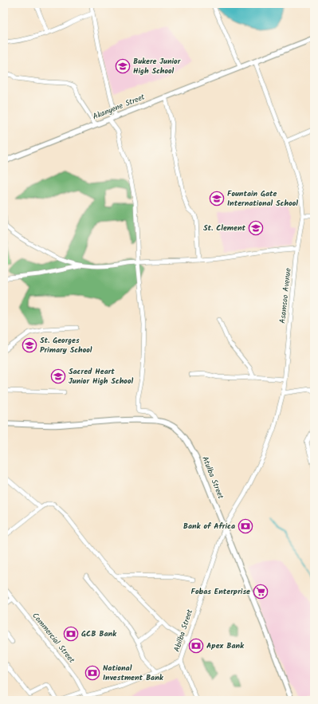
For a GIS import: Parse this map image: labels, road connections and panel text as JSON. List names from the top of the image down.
{
  "streets": {
    "street": [
      "Akanyene Street",
      "Asamsoo Avenue",
      "Atulba Street",
      "Abilba Street",
      "Commercial Street"
    ]
  },
  "crossings": [
    ["Akanyene Street", "Asamsoo Avenue"],
    ["Asamsoo Avenue", "Atulba Street"],
    ["Asamsoo Avenue", "Abilba Street"],
    ["Atulba Street", "Abilba Street"],
    ["Abilba Street", "Commercial Street"]
  ],
  "places": {
    "school or university": [
      "Bukere Junior High School",
      "Fountain Gate International School",
      "St. Clement",
      "St. Georges Primary School",
      "Sacred Heart Junior High School"
    ],
    "bank": [
      "Bank of Africa",
      "GCB Bank",
      "Apex Bank",
      "National Investment Bank"
    ],
    "supermarket": ["Fobas Enterprise"]
  }
}
